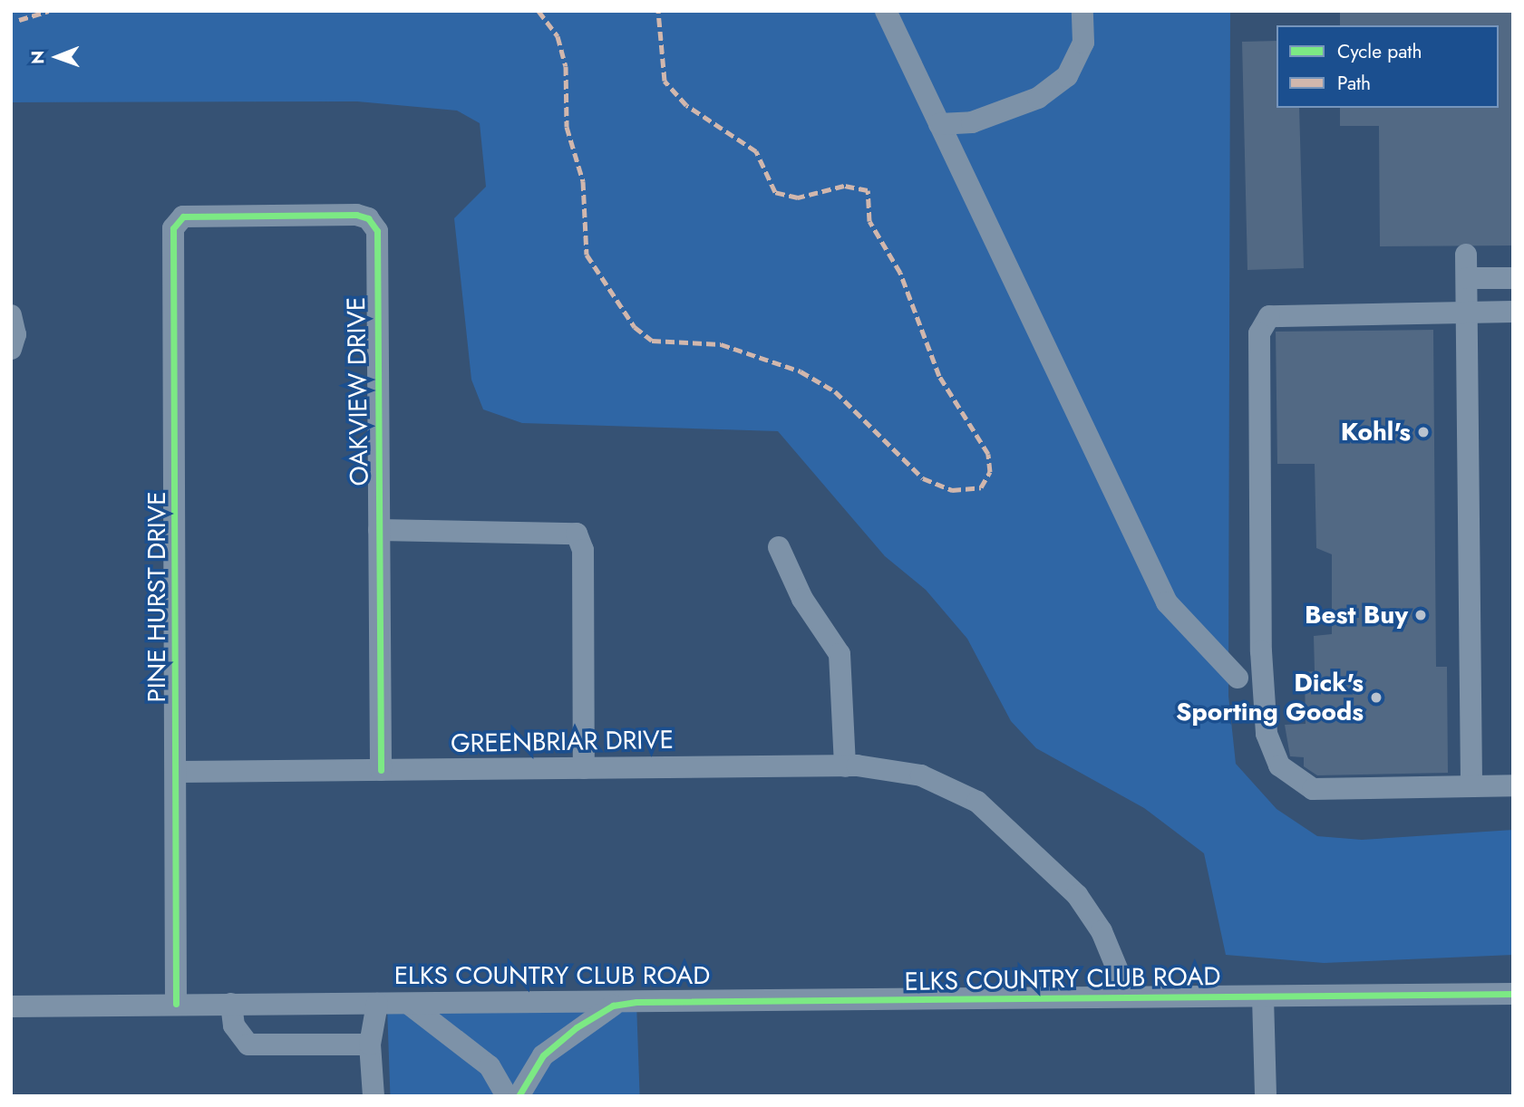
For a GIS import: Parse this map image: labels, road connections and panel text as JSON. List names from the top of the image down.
{
  "streets": {
    "street": [
      "OAKVIEW DRIVE",
      "PINE HURST DRIVE",
      "GREENBRIAR DRIVE",
      "ELKS COUNTRY CLUB ROAD"
    ]
  },
  "crossings": [
    ["OAKVIEW DRIVE", "PINE HURST DRIVE"],
    ["OAKVIEW DRIVE", "GREENBRIAR DRIVE"],
    ["PINE HURST DRIVE", "GREENBRIAR DRIVE"],
    ["PINE HURST DRIVE", "ELKS COUNTRY CLUB ROAD"],
    ["GREENBRIAR DRIVE", "ELKS COUNTRY CLUB ROAD"]
  ],
  "places": ["Kohl's", "Best Buy", "Dick's Sporting Goods"],
  "legend": ["Cycle path", "Path"],
  "north": "left"
}
